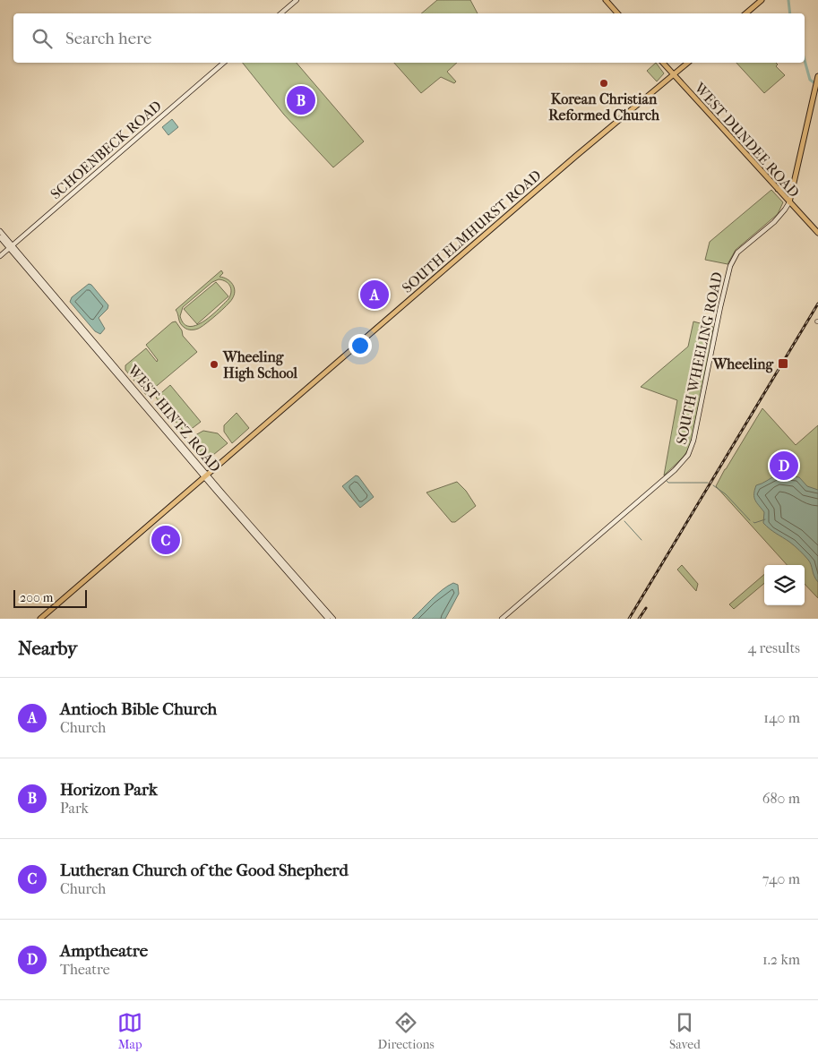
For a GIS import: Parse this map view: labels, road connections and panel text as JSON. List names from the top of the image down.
{
  "streets": {
    "main road": [
      "WEST DUNDEE ROAD",
      "SCHOENBECK ROAD",
      "SOUTH ELMHURST ROAD",
      "SOUTH WHEELING ROAD",
      "WEST HINTZ ROAD"
    ]
  },
  "crossings": [
    ["WEST DUNDEE ROAD", "SOUTH ELMHURST ROAD"],
    ["WEST DUNDEE ROAD", "SOUTH WHEELING ROAD"],
    ["SCHOENBECK ROAD", "WEST HINTZ ROAD"],
    ["SOUTH ELMHURST ROAD", "WEST HINTZ ROAD"]
  ],
  "places": {
    "other": ["Korean Christian Reformed Church", "Wheeling High School"],
    "transit": ["Wheeling"]
  },
  "scale_bar": "200 m",
  "page": {
    "search": "Search here",
    "pins": [
      "B",
      "A",
      "D",
      "C"
    ],
    "scale": "200 m",
    "heading": ["Nearby", "4 results"],
    "list": [
      {
        "mark": "A",
        "name": "Antioch Bible Church",
        "note": "Church",
        "value": "140 m"
      },
      {
        "mark": "B",
        "name": "Horizon Park",
        "note": "Park",
        "value": "680 m"
      },
      {
        "mark": "C",
        "name": "Lutheran Church of the Good Shepherd",
        "note": "Church",
        "value": "740 m"
      },
      {
        "mark": "D",
        "name": "Amptheatre",
        "note": "Theatre",
        "value": "1.2 km"
      }
    ],
    "nav": ["Map", "Directions", "Saved"]
  }
}
